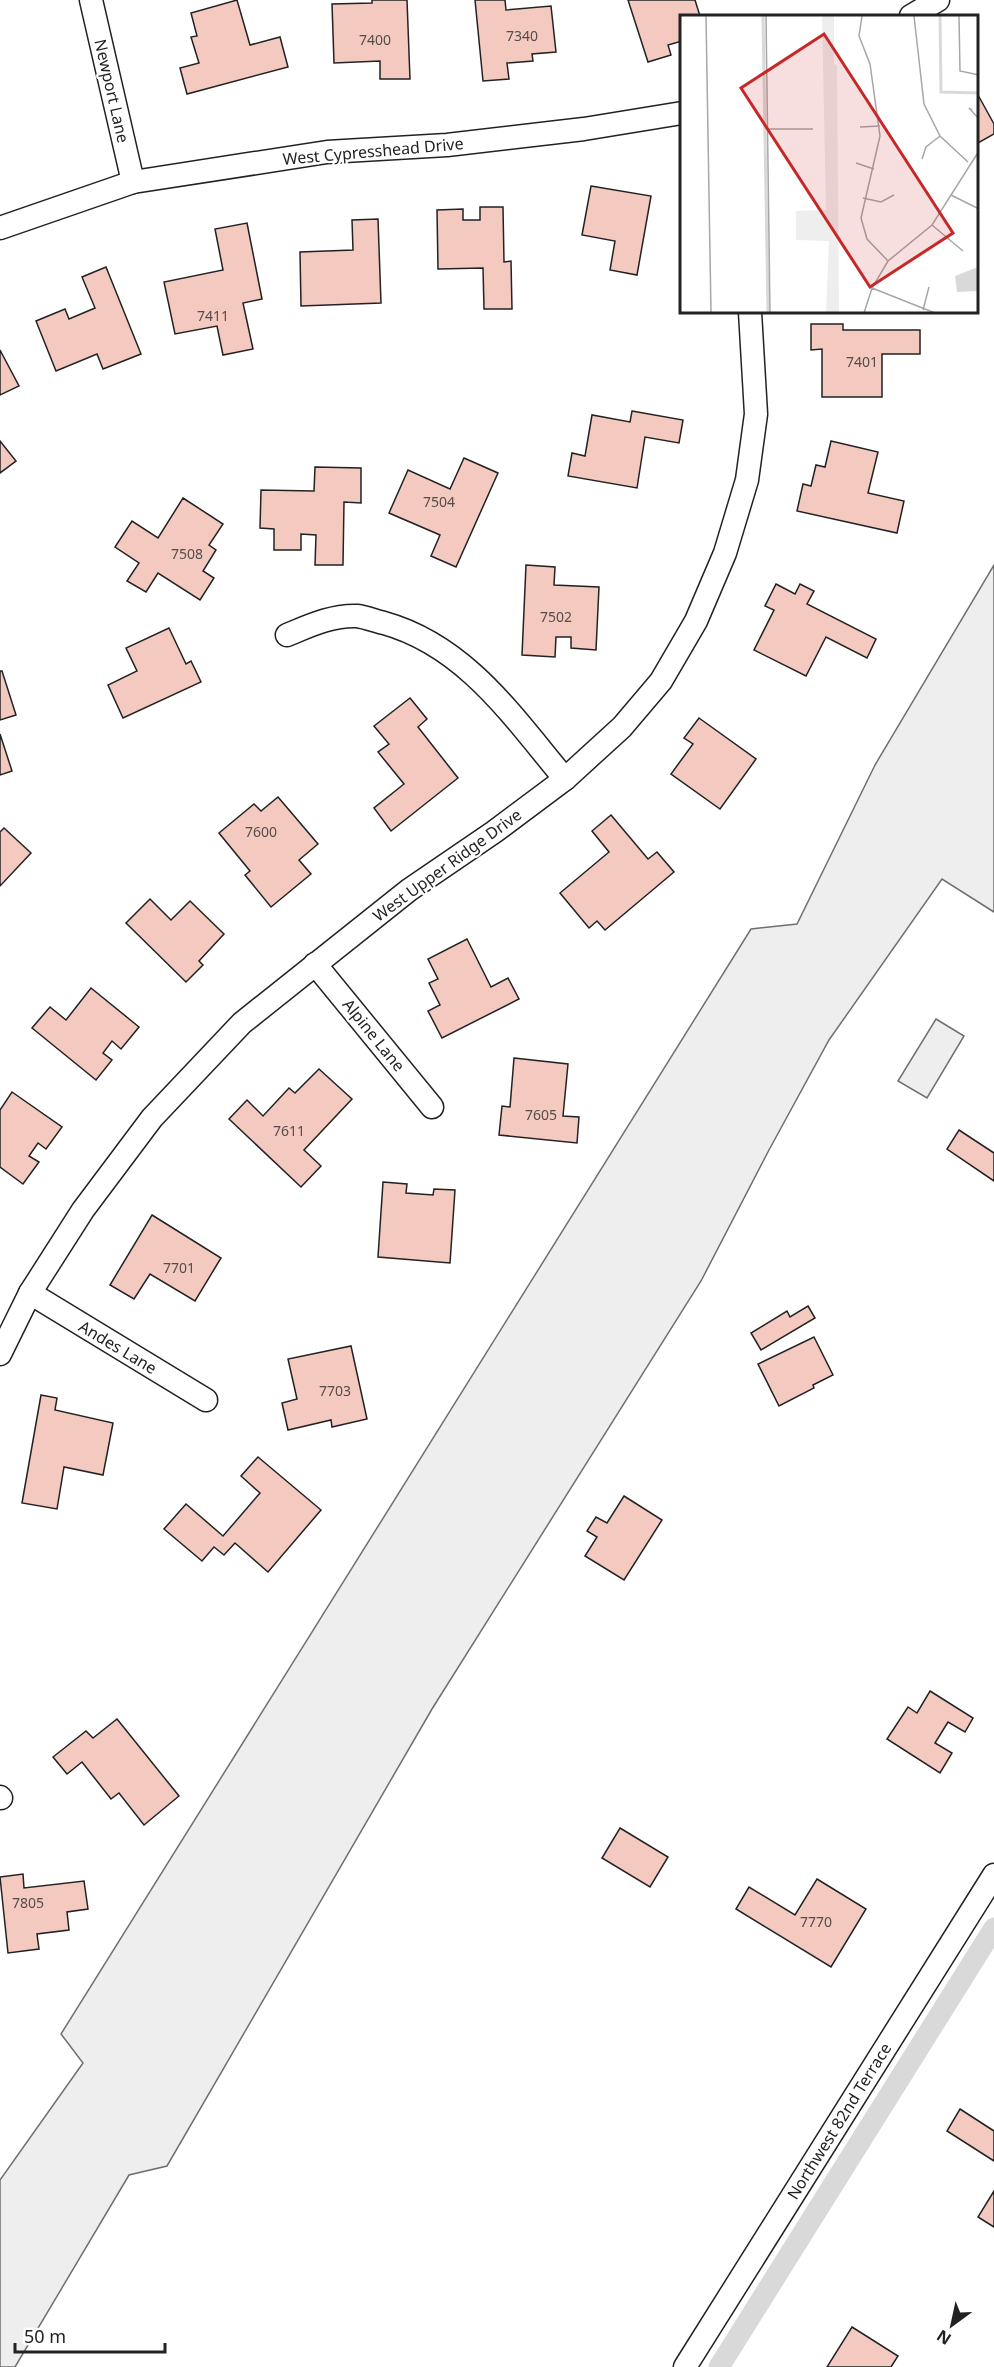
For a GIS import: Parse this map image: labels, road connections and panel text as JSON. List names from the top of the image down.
{
  "streets": {
    "street": [
      "Newport Lane",
      "West Cypresshead Drive",
      "West Upper Ridge Drive",
      "Alpine Lane",
      "Andes Lane",
      "Northwest 82nd Terrace"
    ]
  },
  "crossings": [
    ["Newport Lane", "West Cypresshead Drive"],
    ["West Upper Ridge Drive", "Alpine Lane"],
    ["West Upper Ridge Drive", "Andes Lane"]
  ],
  "house_numbers": [
    "7340",
    "7400",
    "7411",
    "7401",
    "7504",
    "7508",
    "7502",
    "7600",
    "7605",
    "7611",
    "7701",
    "7703",
    "7805",
    "7770"
  ],
  "scale_bar": "50 m",
  "north": "bottom left"
}
